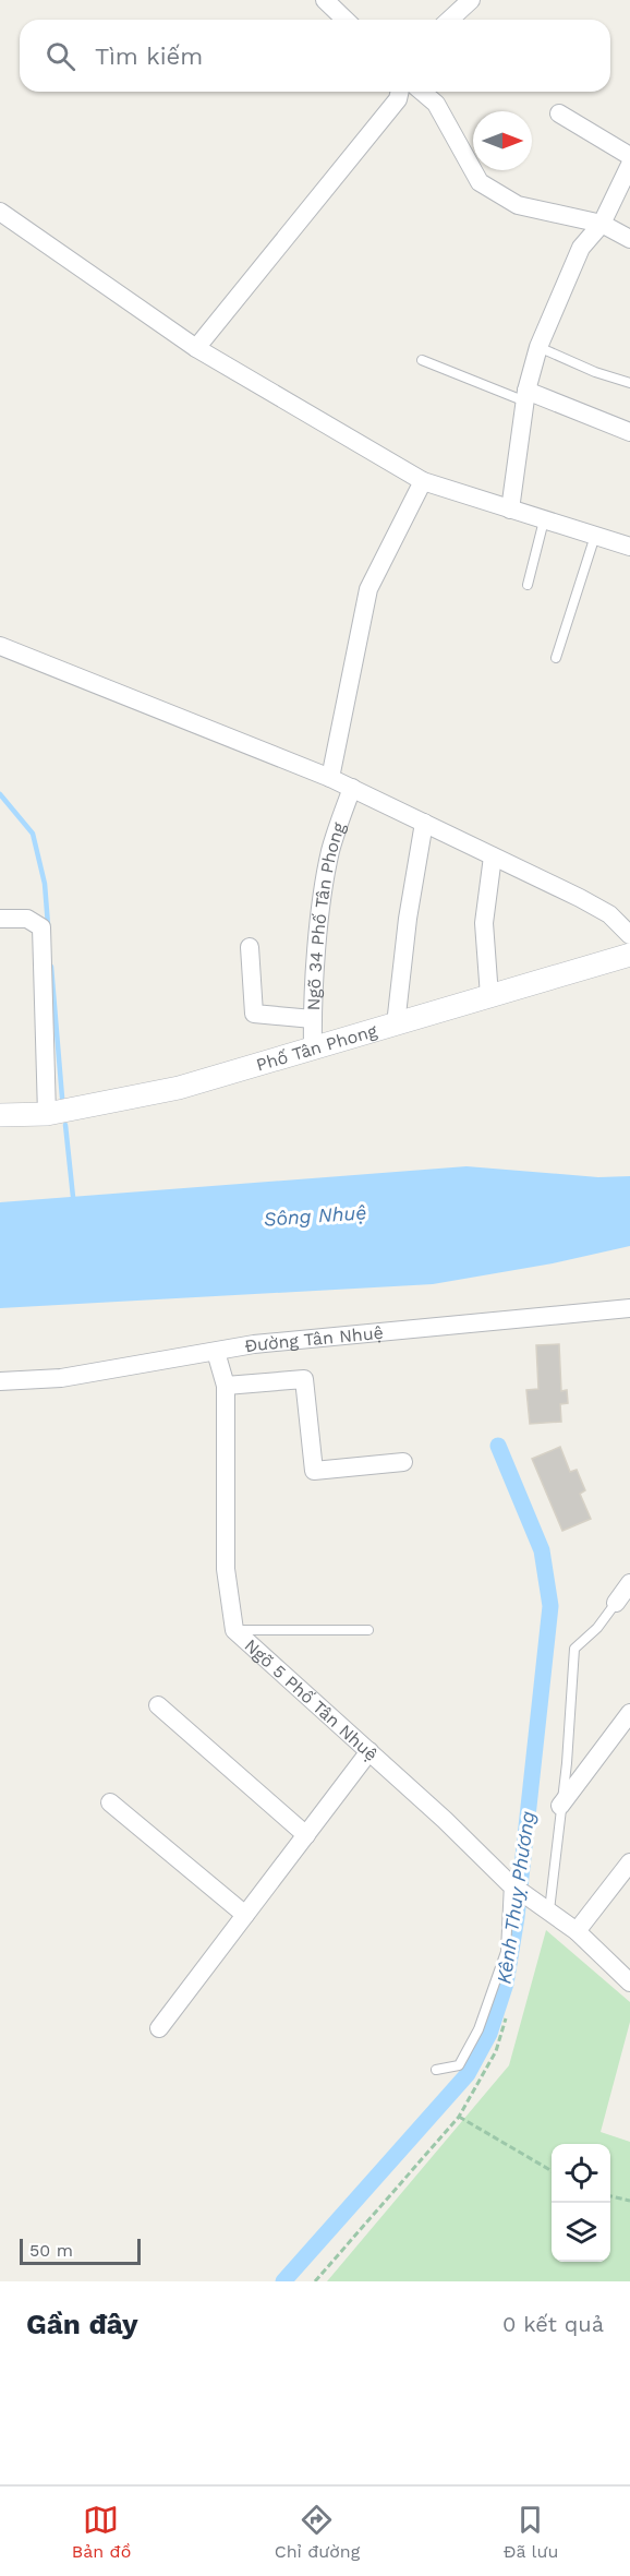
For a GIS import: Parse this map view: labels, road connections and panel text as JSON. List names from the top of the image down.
{
  "streets": {
    "street": [
      "Ngõ 34 Phố Tân Phong",
      "Phố Tân Phong",
      "Đường Tân Nhuệ",
      "Ngõ 5 Phố Tân Nhuệ"
    ]
  },
  "crossings": [
    ["Ngõ 34 Phố Tân Phong", "Phố Tân Phong"],
    ["Đường Tân Nhuệ", "Ngõ 5 Phố Tân Nhuệ"]
  ],
  "water": ["Sông Nhuệ", "Kênh Thuỵ Phương"],
  "scale_bar": "50 m",
  "north": "right",
  "page": {
    "search": "Tìm kiếm",
    "scale": "50 m",
    "heading": ["Gần đây", "0 kết quả"],
    "nav": ["Bản đồ", "Chỉ đường", "Đã lưu"]
  }
}
